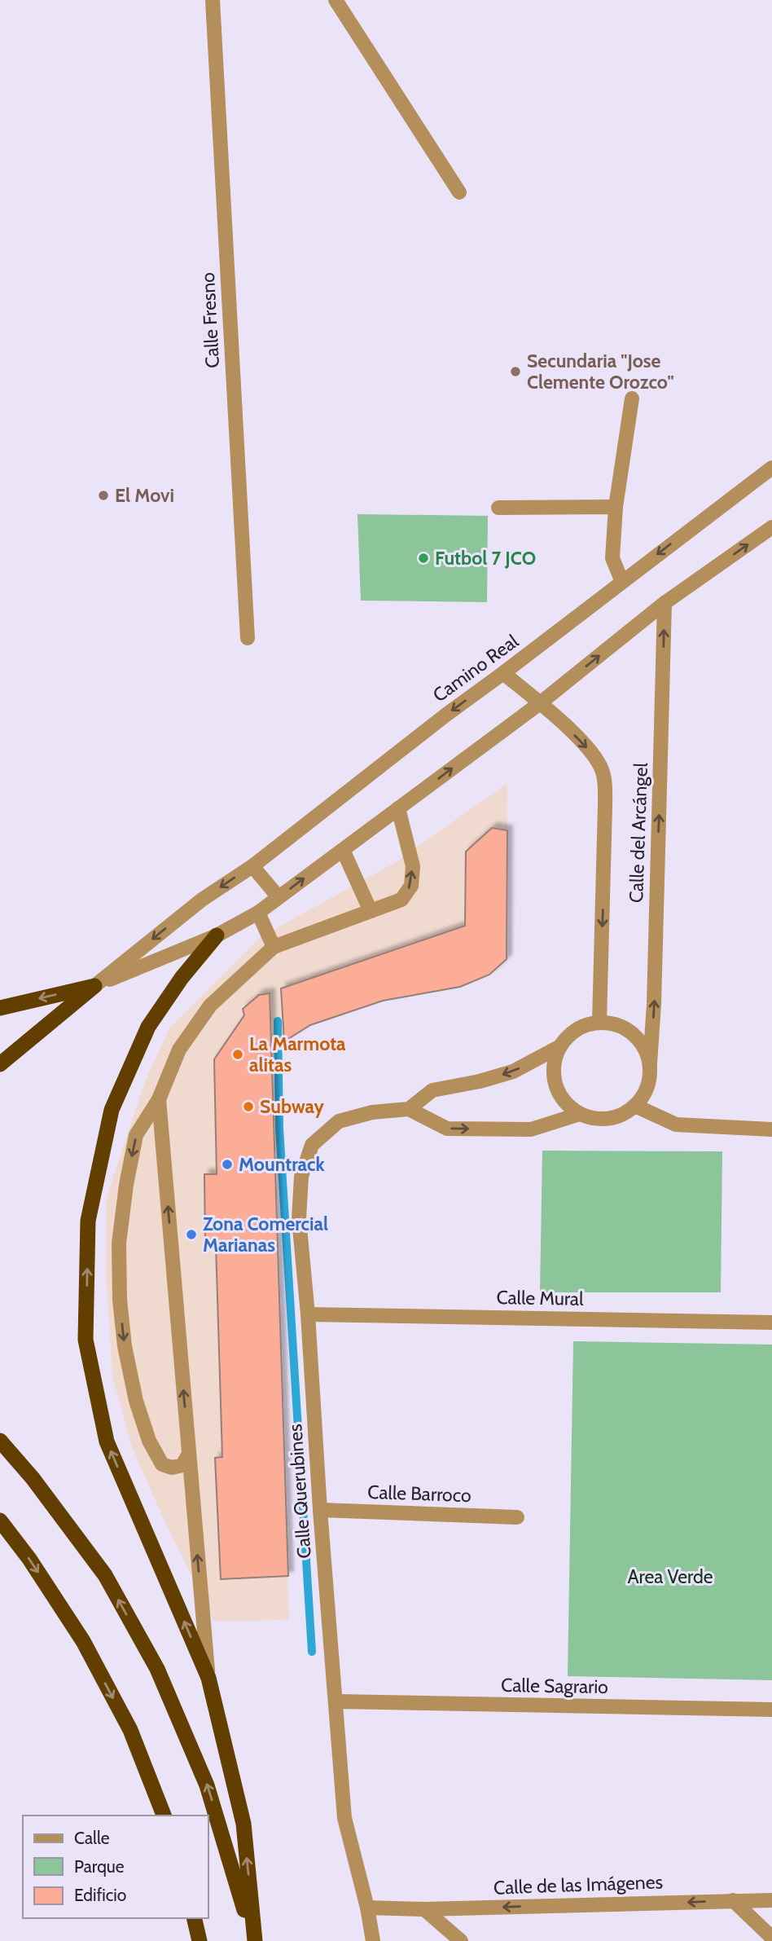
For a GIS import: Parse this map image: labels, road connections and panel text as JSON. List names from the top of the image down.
{
  "streets": {
    "street": [
      "Calle Fresno",
      "Camino Real",
      "Calle del Arcángel",
      "Calle Mural",
      "Calle Querubines",
      "Calle Barroco",
      "Calle Sagrario",
      "Calle de las Imágenes"
    ]
  },
  "crossings": [
    ["Camino Real", "Calle del Arcángel"],
    ["Calle Mural", "Calle Querubines"],
    ["Calle Querubines", "Calle Barroco"],
    ["Calle Querubines", "Calle Sagrario"],
    ["Calle Querubines", "Calle de las Imágenes"]
  ],
  "one_way": ["Calle de las Imágenes"],
  "parks": ["Area Verde"],
  "places": [
    "Secundaria \"Jose Clemente Orozco\"",
    "El Movi",
    "Futbol 7 JCO",
    "La Marmota alitas",
    "Subway",
    "Mountrack",
    "Zona Comercial Marianas"
  ],
  "legend": ["Calle", "Parque", "Edificio"]
}
